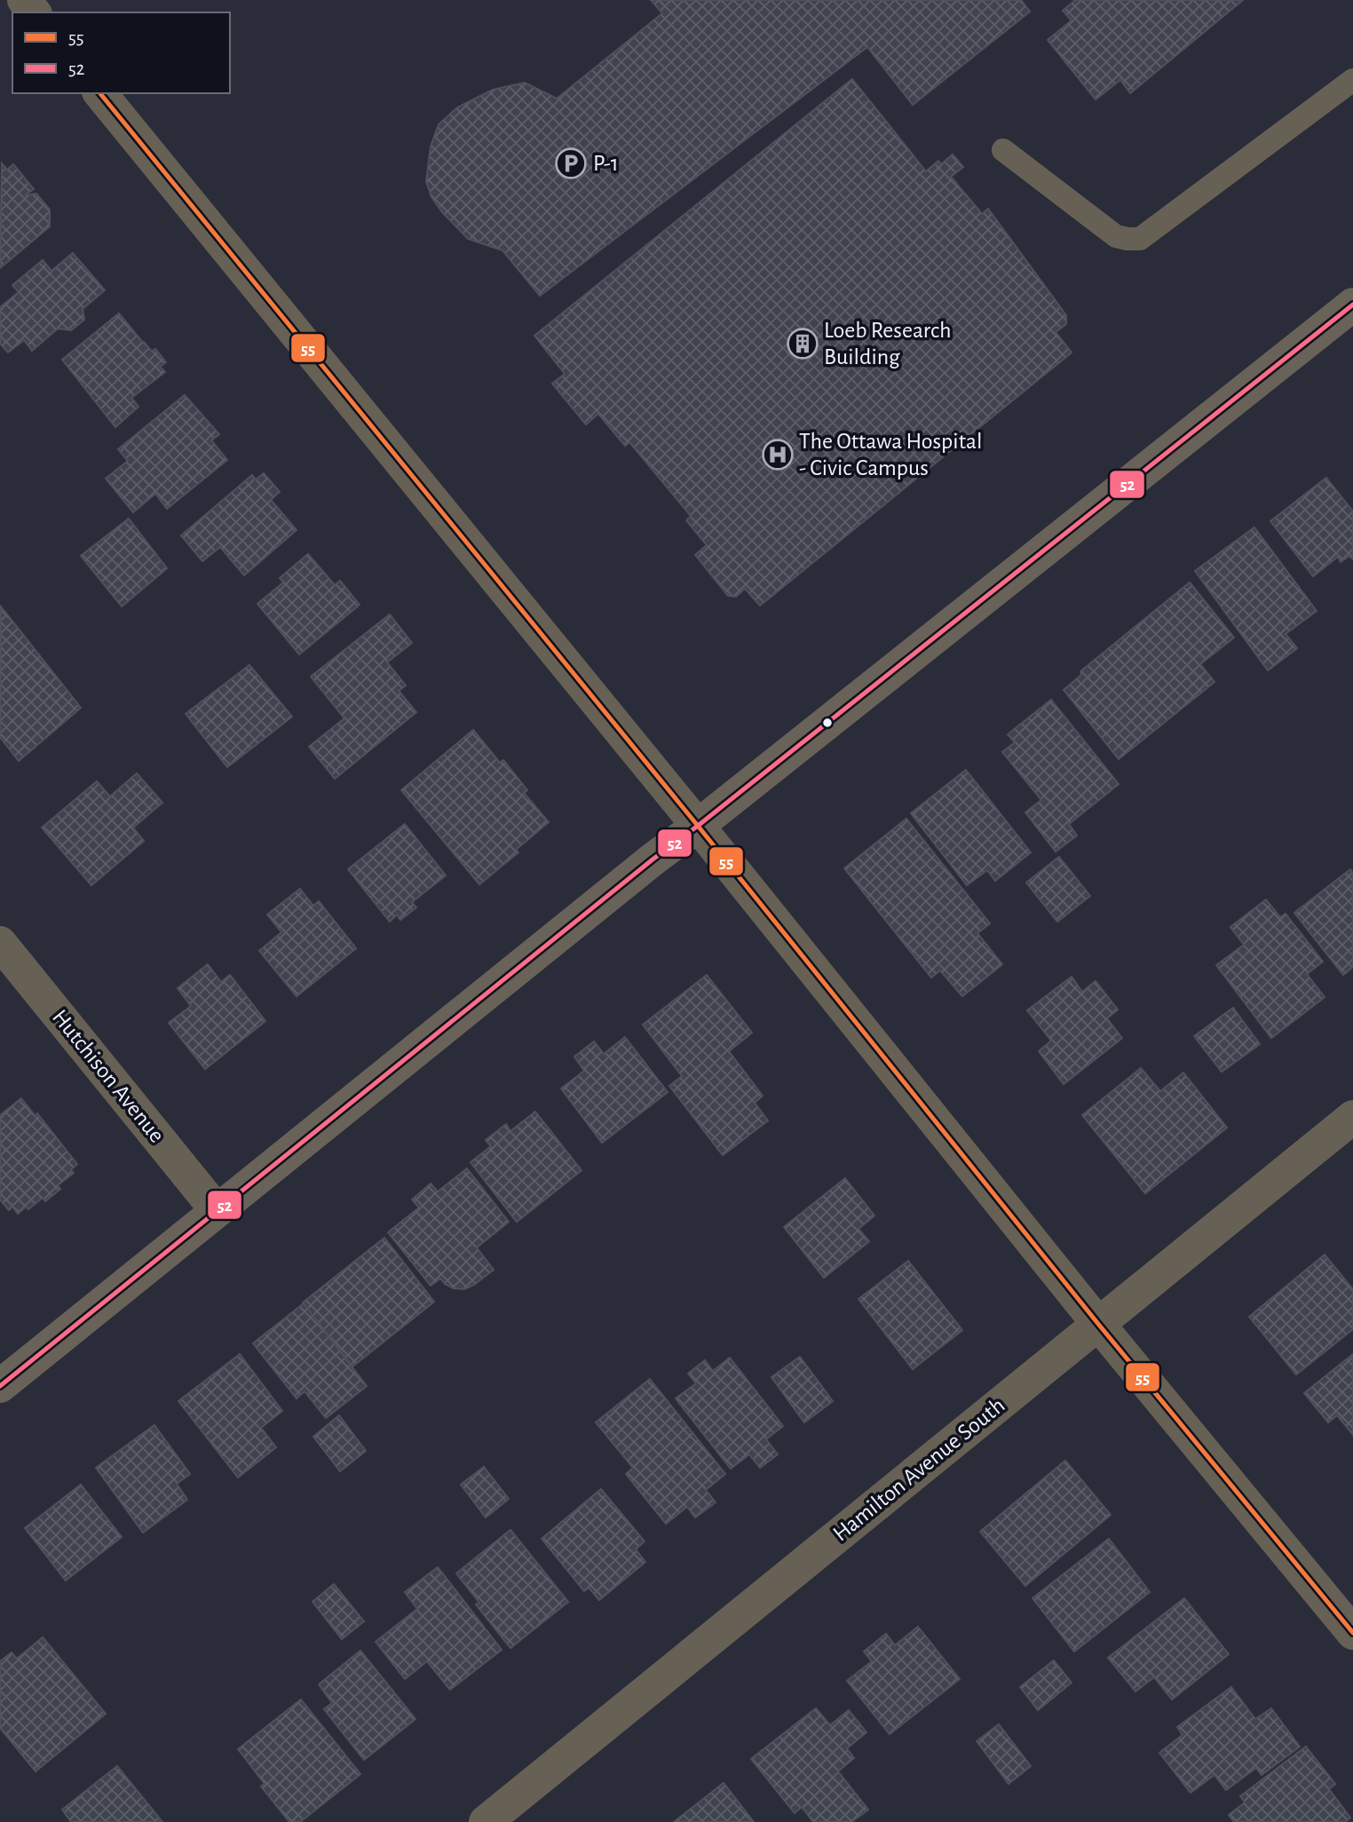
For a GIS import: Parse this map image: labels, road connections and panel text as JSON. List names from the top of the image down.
{
  "streets": {
    "street": ["Hutchison Avenue", "Hamilton Avenue South"]
  },
  "places": {
    "parking": ["P-1"],
    "building": ["Loeb Research Building"],
    "hospital": ["The Ottawa Hospital - Civic Campus"]
  },
  "lines": ["transit line 55", "transit line 52"],
  "legend": ["55", "52"]
}
